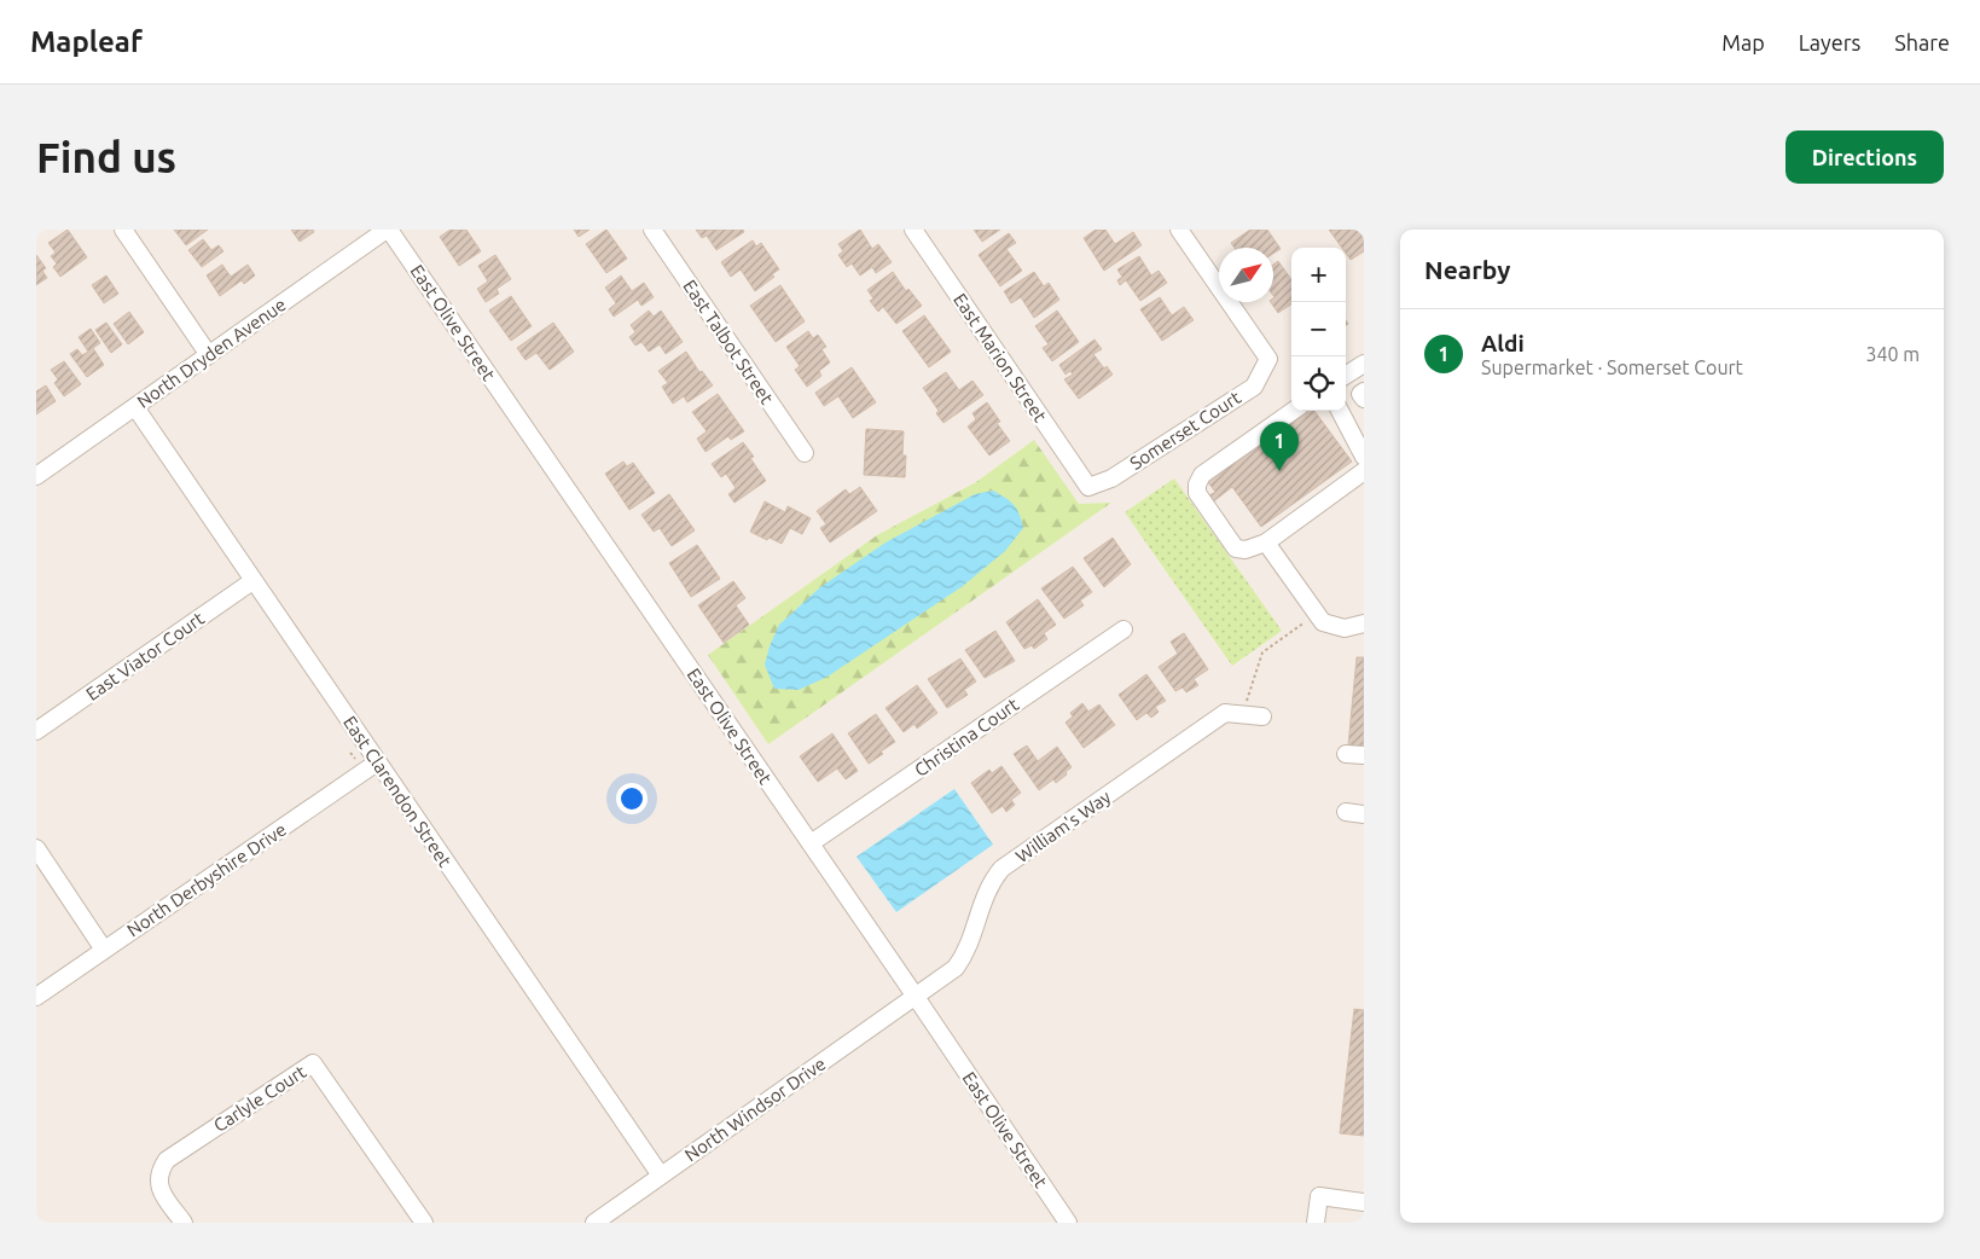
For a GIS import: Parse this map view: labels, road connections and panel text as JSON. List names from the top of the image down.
{
  "streets": {
    "street": [
      "East Olive Street",
      "East Talbot Street",
      "North Dryden Avenue",
      "East Marion Street",
      "Somerset Court",
      "East Viator Court",
      "Christina Court",
      "East Clarendon Street",
      "William's Way",
      "North Derbyshire Drive",
      "Carlyle Court",
      "North Windsor Drive"
    ]
  },
  "crossings": [
    ["East Olive Street", "North Dryden Avenue"],
    ["East Olive Street", "Christina Court"],
    ["East Olive Street", "William's Way"],
    ["East Olive Street", "North Windsor Drive"],
    ["North Dryden Avenue", "East Clarendon Street"],
    ["East Marion Street", "Somerset Court"],
    ["East Viator Court", "East Clarendon Street"],
    ["East Clarendon Street", "North Derbyshire Drive"],
    ["East Clarendon Street", "North Windsor Drive"],
    ["William's Way", "North Windsor Drive"]
  ],
  "north": "top right",
  "page": {
    "header": "Mapleaf",
    "nav": ["Map", "Layers", "Share"],
    "buttons": "Directions",
    "title": "Find us",
    "heading": "Nearby",
    "map_buttons": ["+", "−"],
    "list": [
      {
        "mark": "1",
        "name": "Aldi",
        "note": "Supermarket · Somerset Court",
        "value": "340 m"
      }
    ],
    "pins": "1"
  }
}
